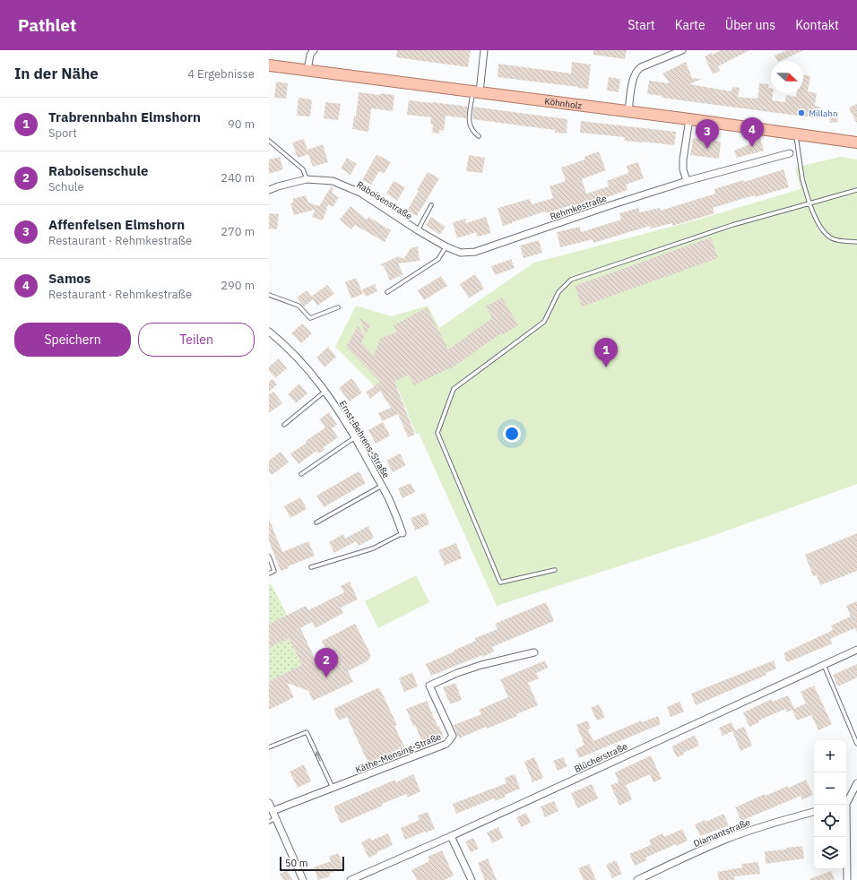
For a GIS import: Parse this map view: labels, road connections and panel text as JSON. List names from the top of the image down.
{
  "streets": {
    "main road": ["Köhnholz"],
    "street": [
      "Raboisenstraße",
      "Rehmkestraße",
      "Ernst-Behrens-Straße",
      "Käthe-Mensing-Straße",
      "Blücherstraße",
      "Diamantstraße"
    ]
  },
  "crossings": [
    ["Raboisenstraße", "Rehmkestraße"]
  ],
  "places": ["Millahn"],
  "scale_bar": "50 m",
  "north": "right",
  "page": {
    "header": "Pathlet",
    "nav": [
      "Start",
      "Karte",
      "Über uns",
      "Kontakt"
    ],
    "heading": ["In der Nähe", "4 Ergebnisse"],
    "list": [
      {
        "mark": "1",
        "name": "Trabrennbahn Elmshorn",
        "note": "Sport",
        "value": "90 m"
      },
      {
        "mark": "2",
        "name": "Raboisenschule",
        "note": "Schule",
        "value": "240 m"
      },
      {
        "mark": "3",
        "name": "Affenfelsen Elmshorn",
        "note": "Restaurant · Rehmkestraße",
        "value": "270 m"
      },
      {
        "mark": "4",
        "name": "Samos",
        "note": "Restaurant · Rehmkestraße",
        "value": "290 m"
      }
    ],
    "pins": [
      "4",
      "3",
      "1",
      "2"
    ],
    "buttons": ["Speichern", "Teilen"],
    "map_buttons": ["+", "−"],
    "scale": "50 m"
  }
}
